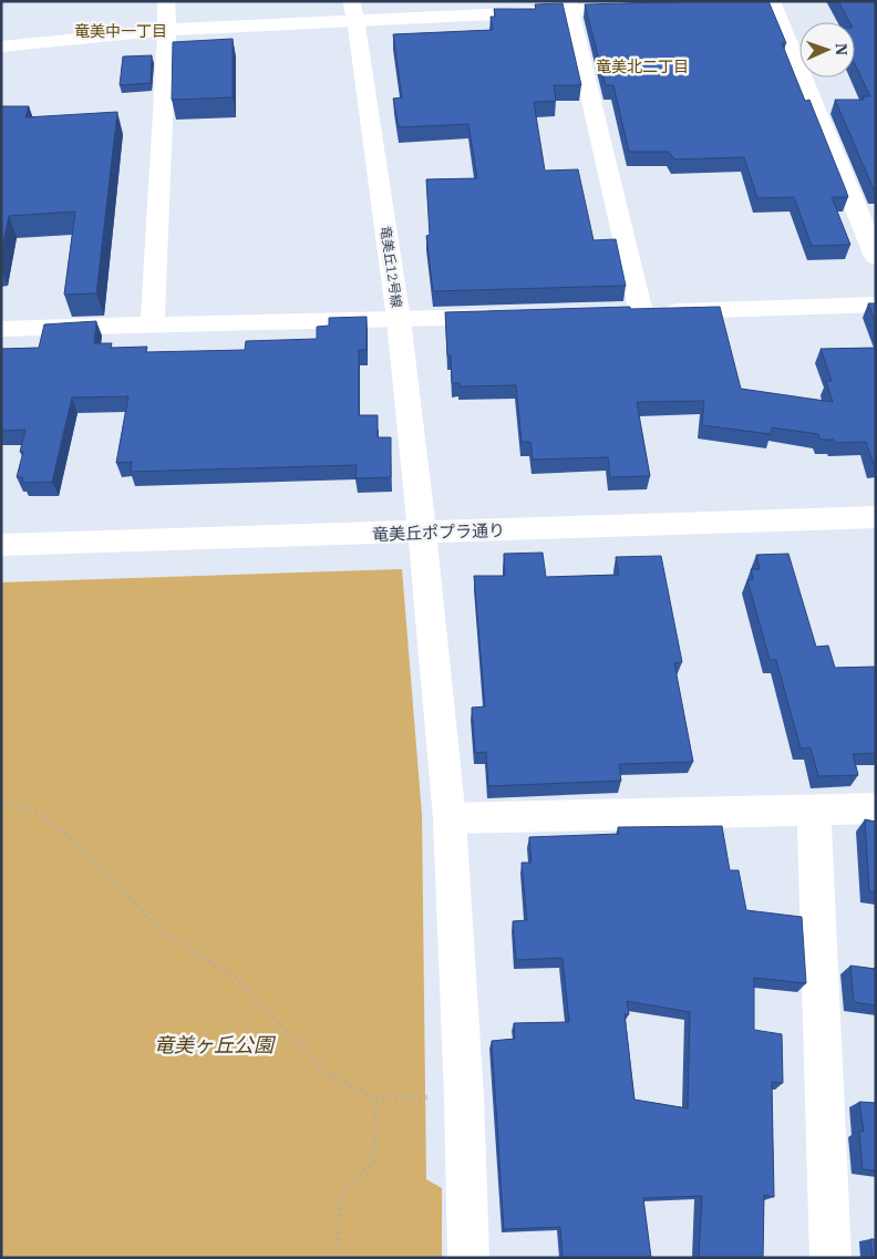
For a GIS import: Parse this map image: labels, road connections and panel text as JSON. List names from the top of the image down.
{
  "streets": {
    "street": ["竜美丘12号線", "竜美丘ポプラ通り"]
  },
  "crossings": [
    ["竜美丘12号線", "竜美丘ポプラ通り"]
  ],
  "districts": ["竜美中一丁目", "竜美北二丁目"],
  "parks": ["竜美ヶ丘公園"],
  "north": "right"
}
